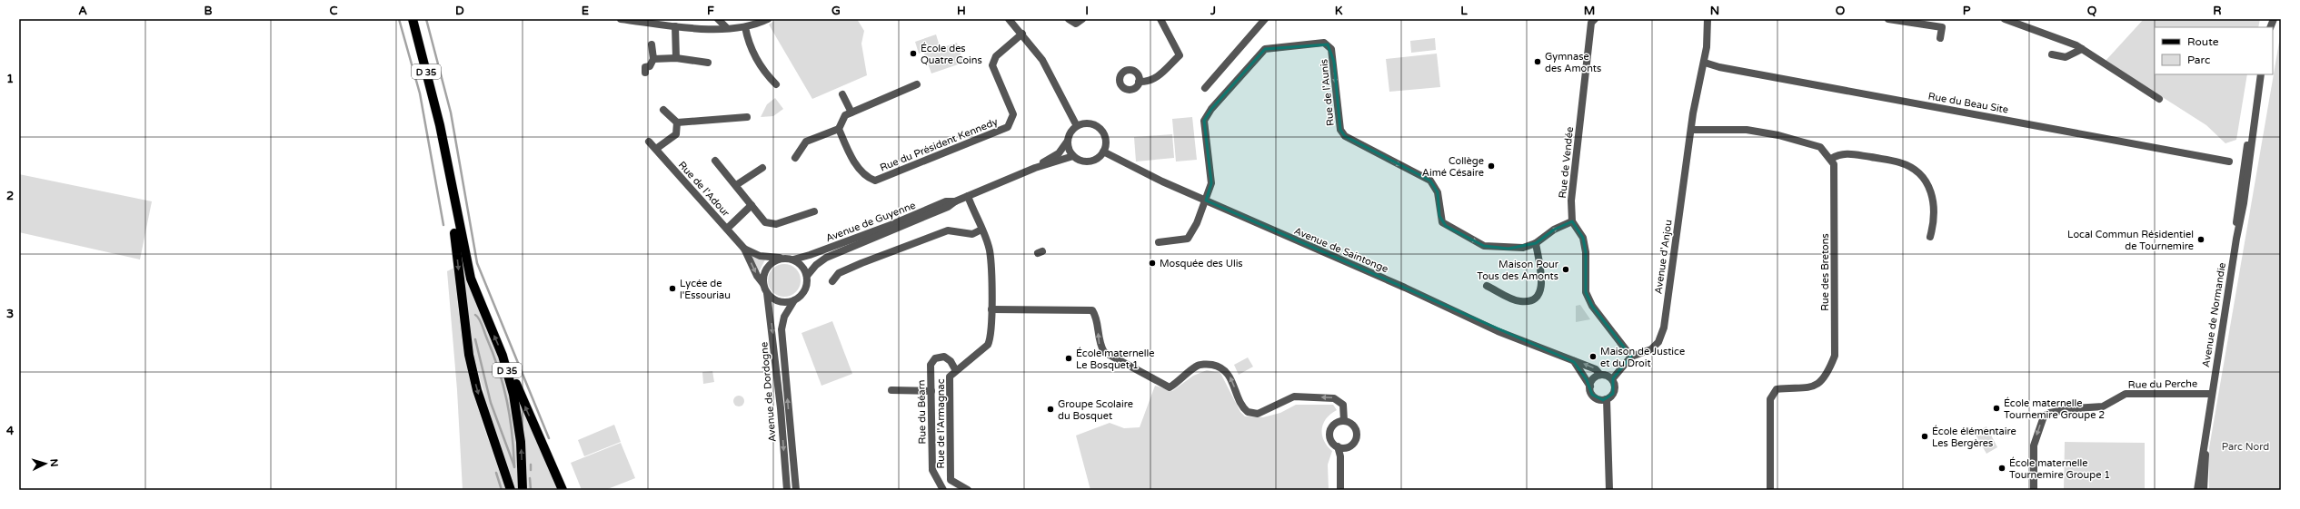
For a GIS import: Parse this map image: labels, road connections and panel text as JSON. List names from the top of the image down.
{
  "streets": {
    "main road": ["D 35"],
    "street": [
      "Rue de l'Aunis",
      "Rue du Beau Site",
      "Rue du Président Kennedy",
      "Rue de Vendée",
      "Rue de l'Adour",
      "Avenue de Guyenne",
      "Avenue de Saintonge",
      "Avenue d'Anjou",
      "Rue des Bretons",
      "Avenue de Normandie",
      "Rue du Perche",
      "Avenue de Dordogne",
      "Rue du Béarn",
      "Rue de l'Armagnac"
    ]
  },
  "crossings": [
    ["Rue de l'Aunis", "Rue de Vendée"],
    ["Rue de l'Aunis", "Avenue de Saintonge"],
    ["Rue du Beau Site", "Avenue d'Anjou"],
    ["Rue de Vendée", "Avenue d'Anjou"],
    ["Rue de l'Adour", "Avenue de Guyenne"],
    ["Rue de l'Adour", "Avenue de Dordogne"],
    ["Avenue de Guyenne", "Avenue de Saintonge"],
    ["Avenue de Guyenne", "Avenue de Dordogne"],
    ["Avenue de Guyenne", "Rue de l'Armagnac"],
    ["Avenue de Saintonge", "Avenue d'Anjou"],
    ["Avenue de Normandie", "Rue du Perche"],
    ["Rue du Béarn", "Rue de l'Armagnac"]
  ],
  "one_way": ["Rue du Perche"],
  "parks": ["Parc Nord"],
  "places": [
    "École des Quatre Coins",
    "Gymnase des Amonts",
    "Collège Aimé Césaire",
    "Local Commun Résidentiel de Tournemire",
    "Mosquée des Ulis",
    "Maison Pour Tous des Amonts",
    "Lycée de l'Essouriau",
    "Maison de Justice et du Droit",
    "École maternelle Le Bosquet 1",
    "École maternelle Tournemire Groupe 2",
    "Groupe Scolaire du Bosquet",
    "École élémentaire Les Bergères",
    "École maternelle Tournemire Groupe 1"
  ],
  "legend": ["Route", "Parc"],
  "north": "right",
  "grid": {
    "columns": [
      "A",
      "B",
      "C",
      "D",
      "E",
      "F",
      "G",
      "H",
      "I",
      "J",
      "K",
      "L",
      "M",
      "N",
      "O",
      "P",
      "Q",
      "R"
    ],
    "rows": [
      "1",
      "2",
      "3",
      "4"
    ]
  }
}
